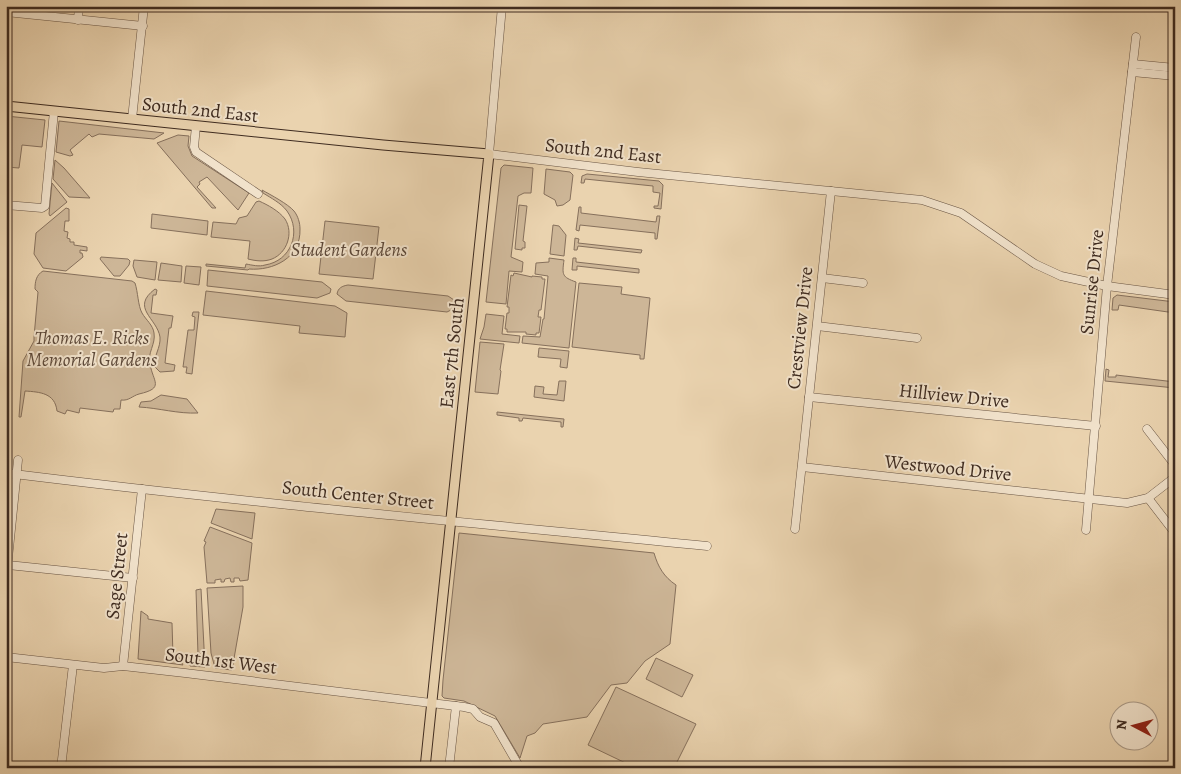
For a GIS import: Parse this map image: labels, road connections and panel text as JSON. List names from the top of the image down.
{
  "streets": {
    "main road": ["South 2nd East", "East 7th South"],
    "street": [
      "Sunrise Drive",
      "Crestview Drive",
      "Hillview Drive",
      "Westwood Drive",
      "South Center Street",
      "Sage Street",
      "South 1st West"
    ]
  },
  "crossings": [
    ["South 2nd East", "Sunrise Drive"],
    ["South 2nd East", "Crestview Drive"],
    ["South 2nd East", "East 7th South"],
    ["Sunrise Drive", "Hillview Drive"],
    ["Sunrise Drive", "Westwood Drive"],
    ["Crestview Drive", "Hillview Drive"],
    ["Crestview Drive", "Westwood Drive"],
    ["East 7th South", "South Center Street"],
    ["East 7th South", "South 1st West"],
    ["South Center Street", "Sage Street"],
    ["Sage Street", "South 1st West"]
  ],
  "parks": ["Student Gardens", "Thomas E. Ricks Memorial Gardens"],
  "north": "left"
}
